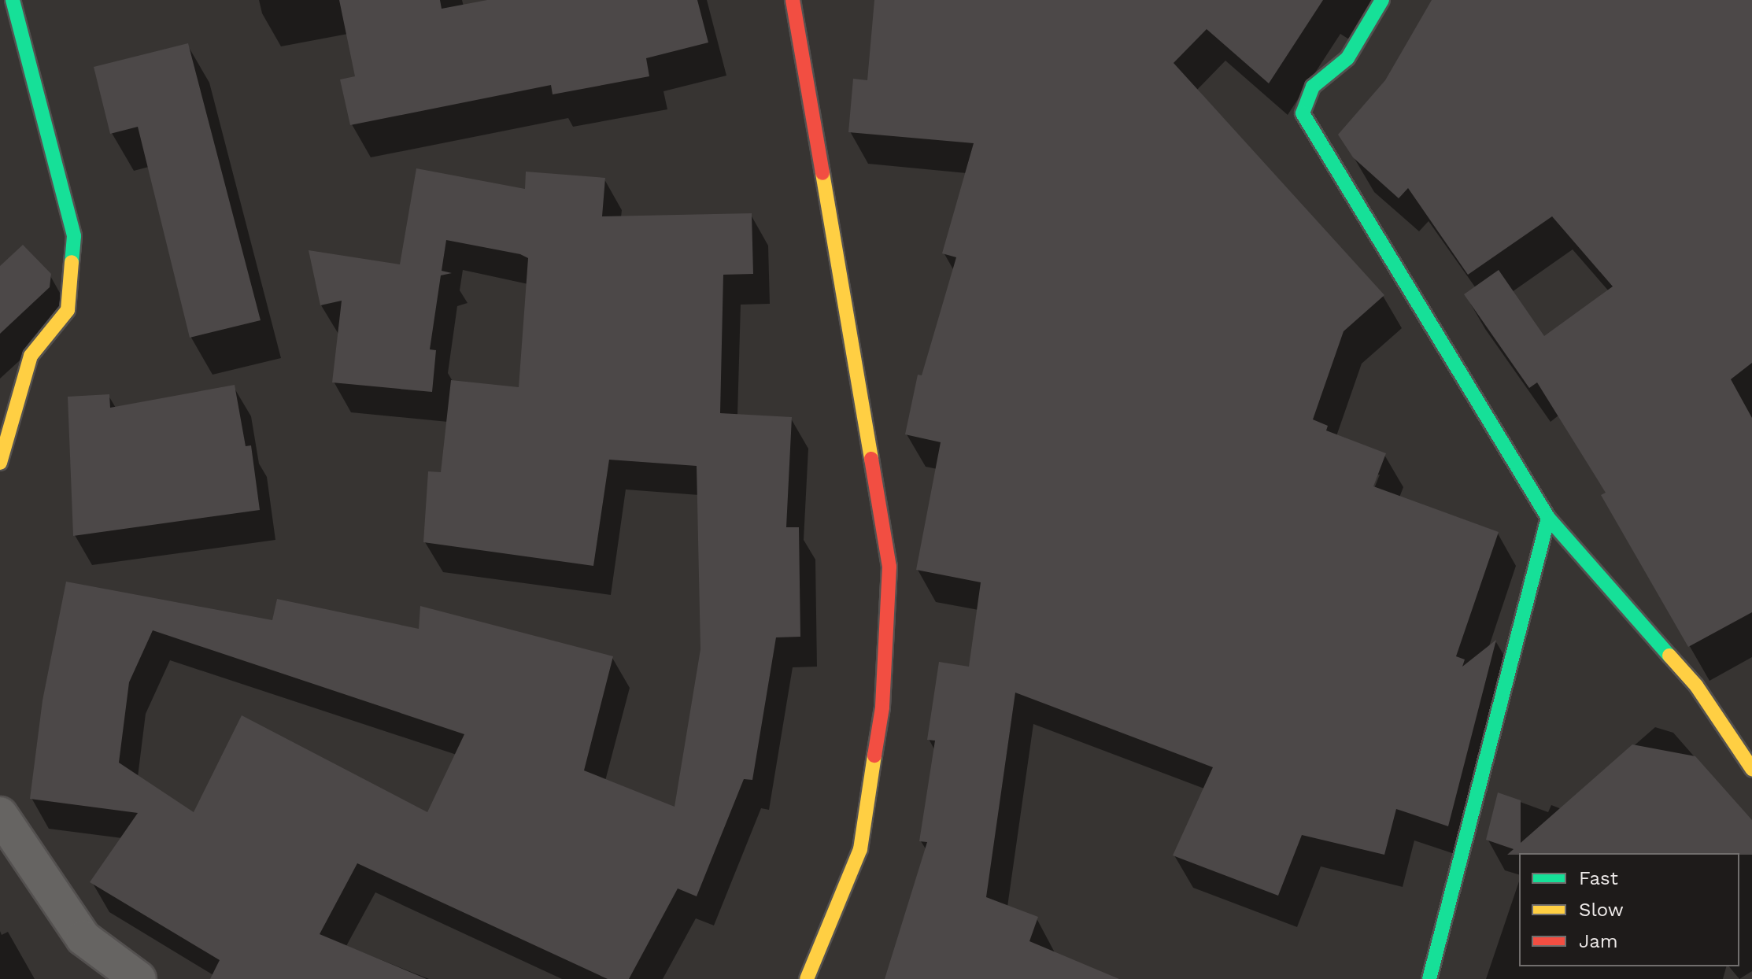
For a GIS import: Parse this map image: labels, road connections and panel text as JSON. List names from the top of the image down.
{
  "legend": ["Fast", "Slow", "Jam"]
}
